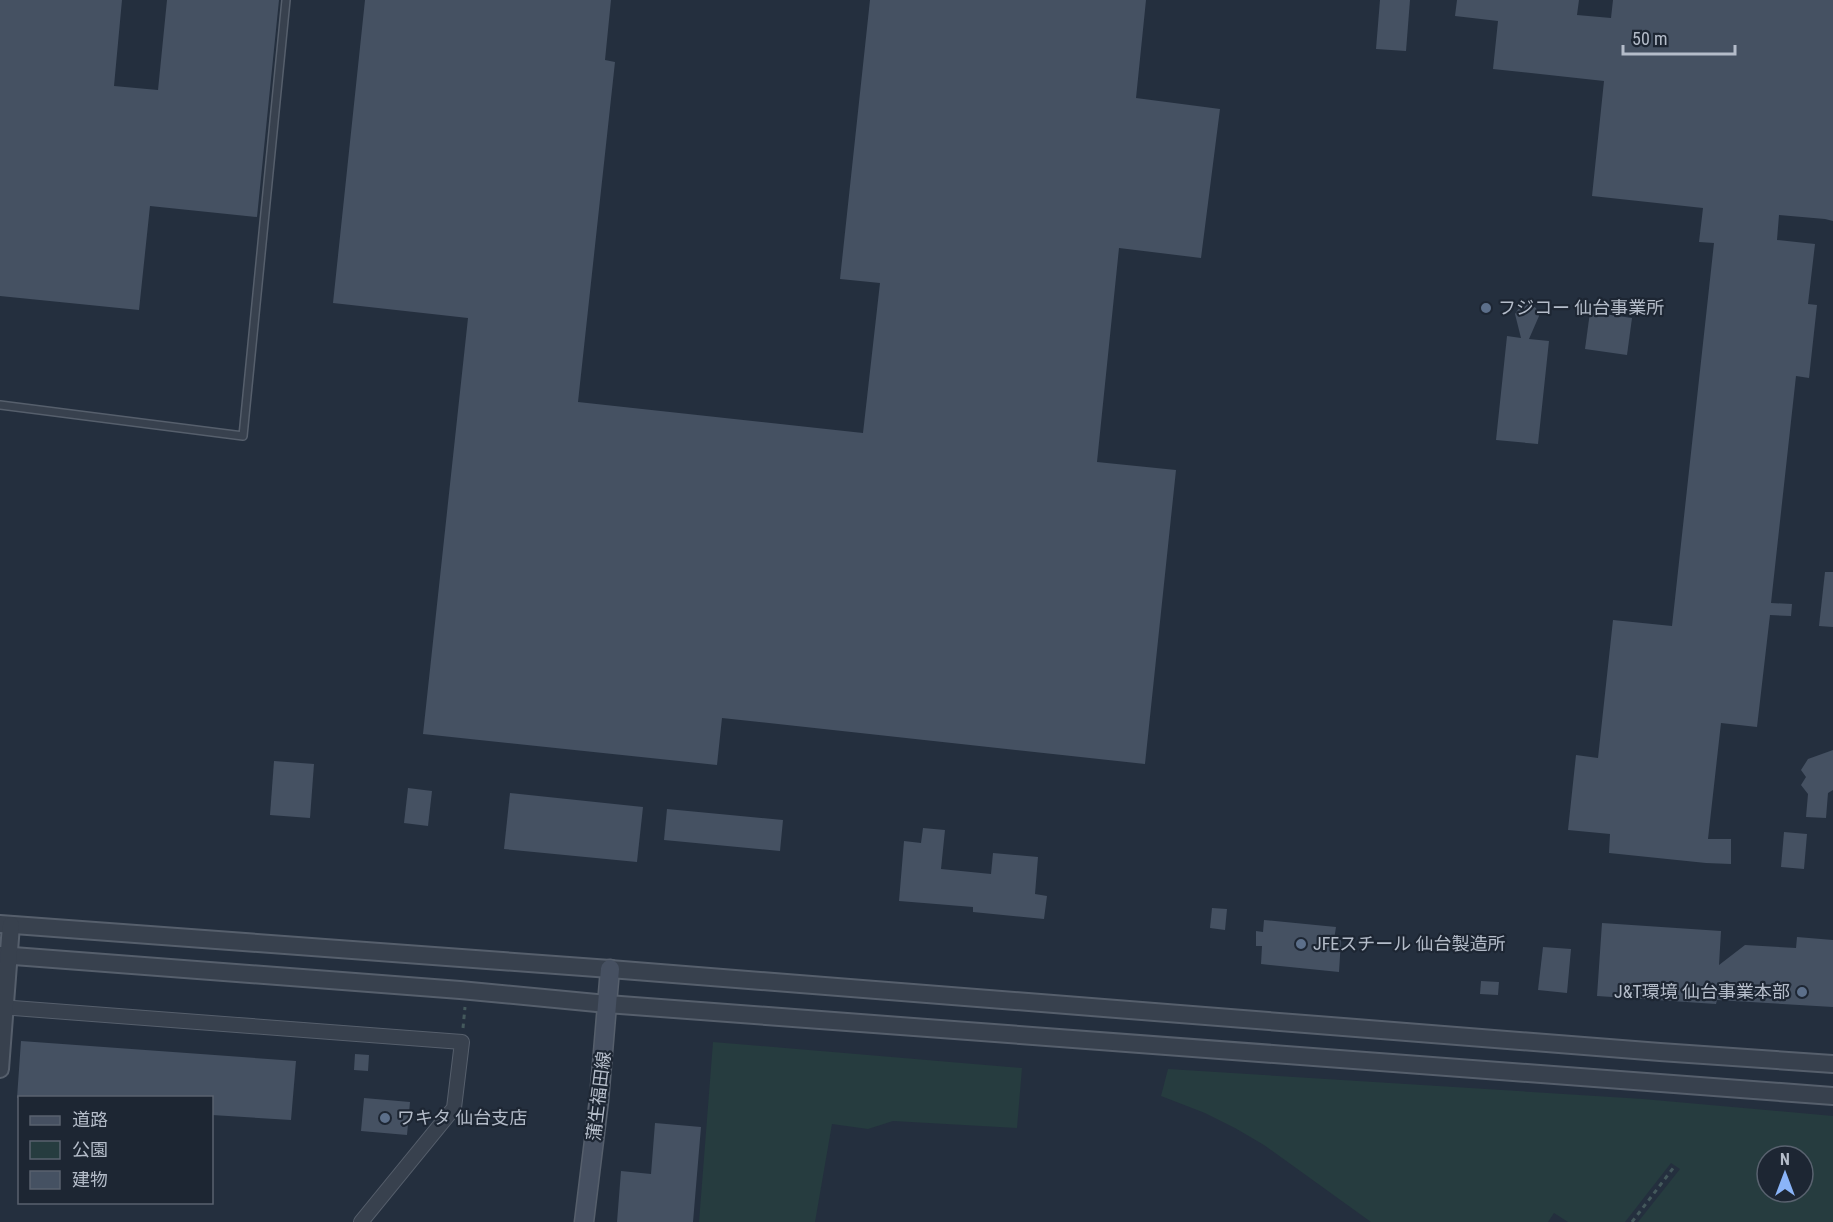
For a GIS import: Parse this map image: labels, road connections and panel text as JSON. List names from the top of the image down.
{
  "streets": {
    "main road": ["蒲生福田線"]
  },
  "places": [
    "フジコー 仙台事業所",
    "JFEスチール 仙台製造所",
    "J&T環境 仙台事業本部",
    "ワキタ 仙台支店"
  ],
  "legend": ["道路", "公園", "建物"],
  "scale_bar": "50 m",
  "north": "top"
}
